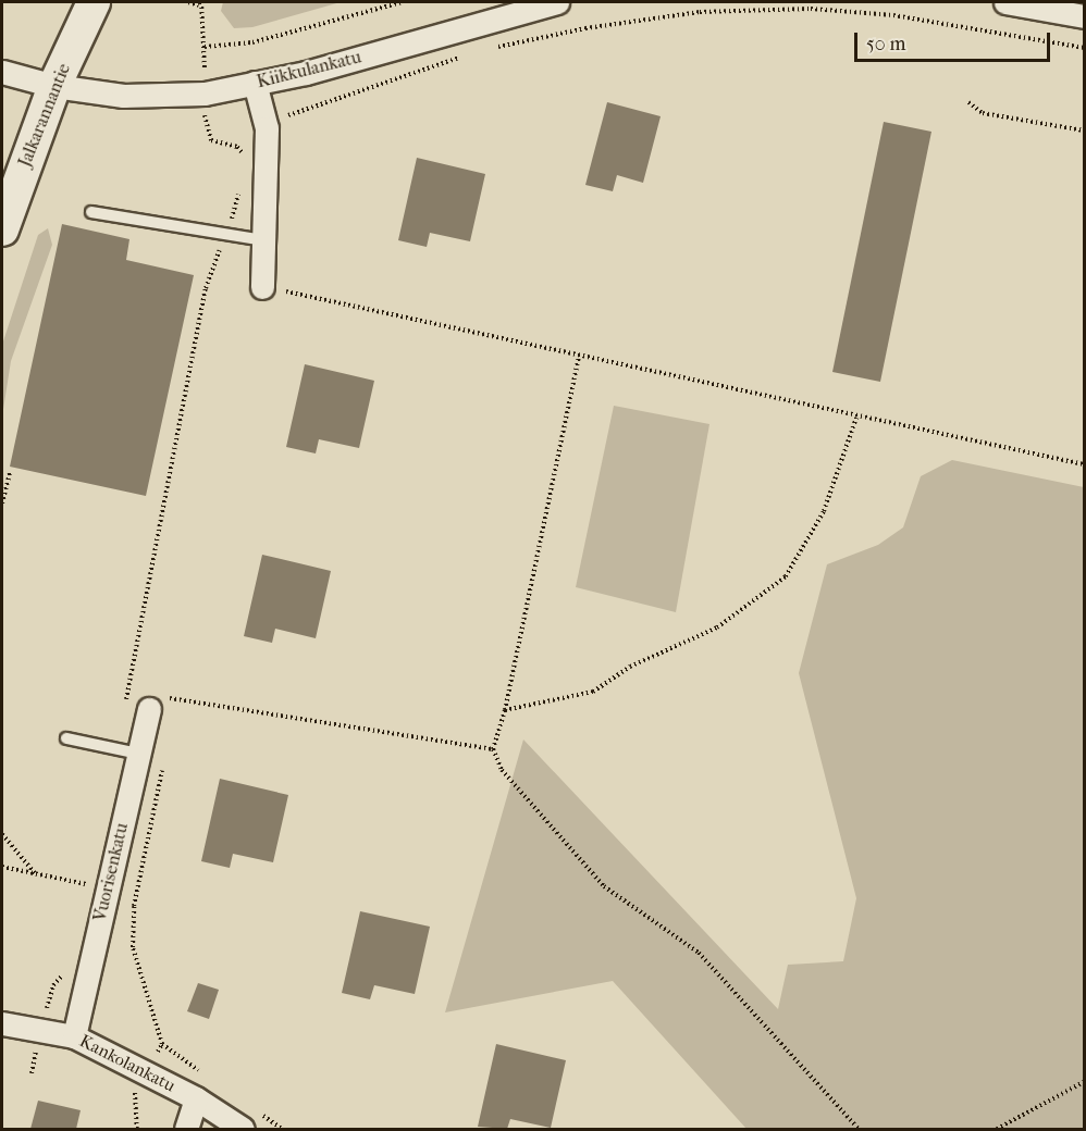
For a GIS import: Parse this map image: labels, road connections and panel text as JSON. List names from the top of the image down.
{
  "streets": {
    "main road": ["Jalkarannantie"],
    "street": ["Kiikkulankatu", "Vuorisenkatu", "Kankolankatu"]
  },
  "crossings": [
    ["Kiikkulankatu", "Jalkarannantie"],
    ["Vuorisenkatu", "Kankolankatu"]
  ],
  "scale_bar": "50 m"
}
